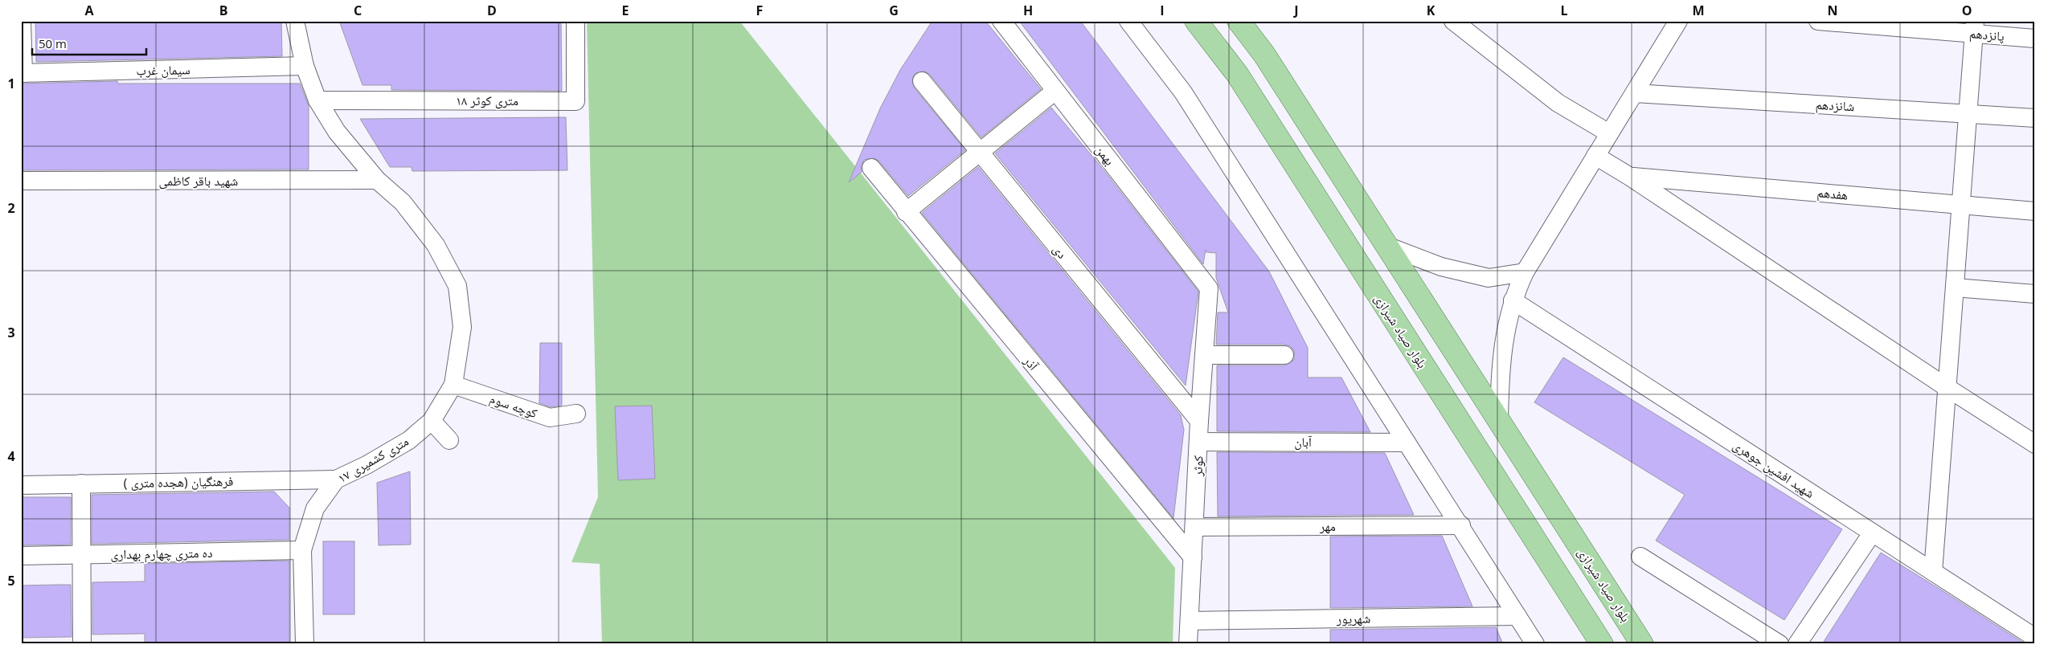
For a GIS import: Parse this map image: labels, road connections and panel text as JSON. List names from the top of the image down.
{
  "streets": {
    "main road": ["بلوار صیاد شیرازی"],
    "street": [
      "پانزدهم",
      "سیمان غرب",
      "۱۸ متری کوثر",
      "شانزدهم",
      "بهمن",
      "شهید باقر کاظمی",
      "هفدهم",
      "دی",
      "آذر",
      "کوچه سوم",
      "آبان",
      "۱۷ متری کشمیری",
      "کوثر",
      "شهید افشین جوهری",
      "فرهنگیان (هجده متری )",
      "مهر",
      "ده متری چهارم بهداری",
      "شهریور"
    ]
  },
  "crossings": [
    ["سیمان غرب", "۱۷ متری کشمیری"],
    ["۱۸ متری کوثر", "۱۷ متری کشمیری"],
    ["بهمن", "کوثر"],
    ["شهید باقر کاظمی", "۱۷ متری کشمیری"],
    ["دی", "کوثر"],
    ["آذر", "کوثر"],
    ["کوچه سوم", "۱۷ متری کشمیری"],
    ["آبان", "کوثر"],
    ["۱۷ متری کشمیری", "فرهنگیان (هجده متری )"],
    ["۱۷ متری کشمیری", "ده متری چهارم بهداری"],
    ["کوثر", "مهر"],
    ["کوثر", "شهریور"]
  ],
  "scale_bar": "50 m",
  "grid": {
    "columns": [
      "A",
      "B",
      "C",
      "D",
      "E",
      "F",
      "G",
      "H",
      "I",
      "J",
      "K",
      "L",
      "M",
      "N",
      "O"
    ],
    "rows": [
      "1",
      "2",
      "3",
      "4",
      "5"
    ]
  }
}
